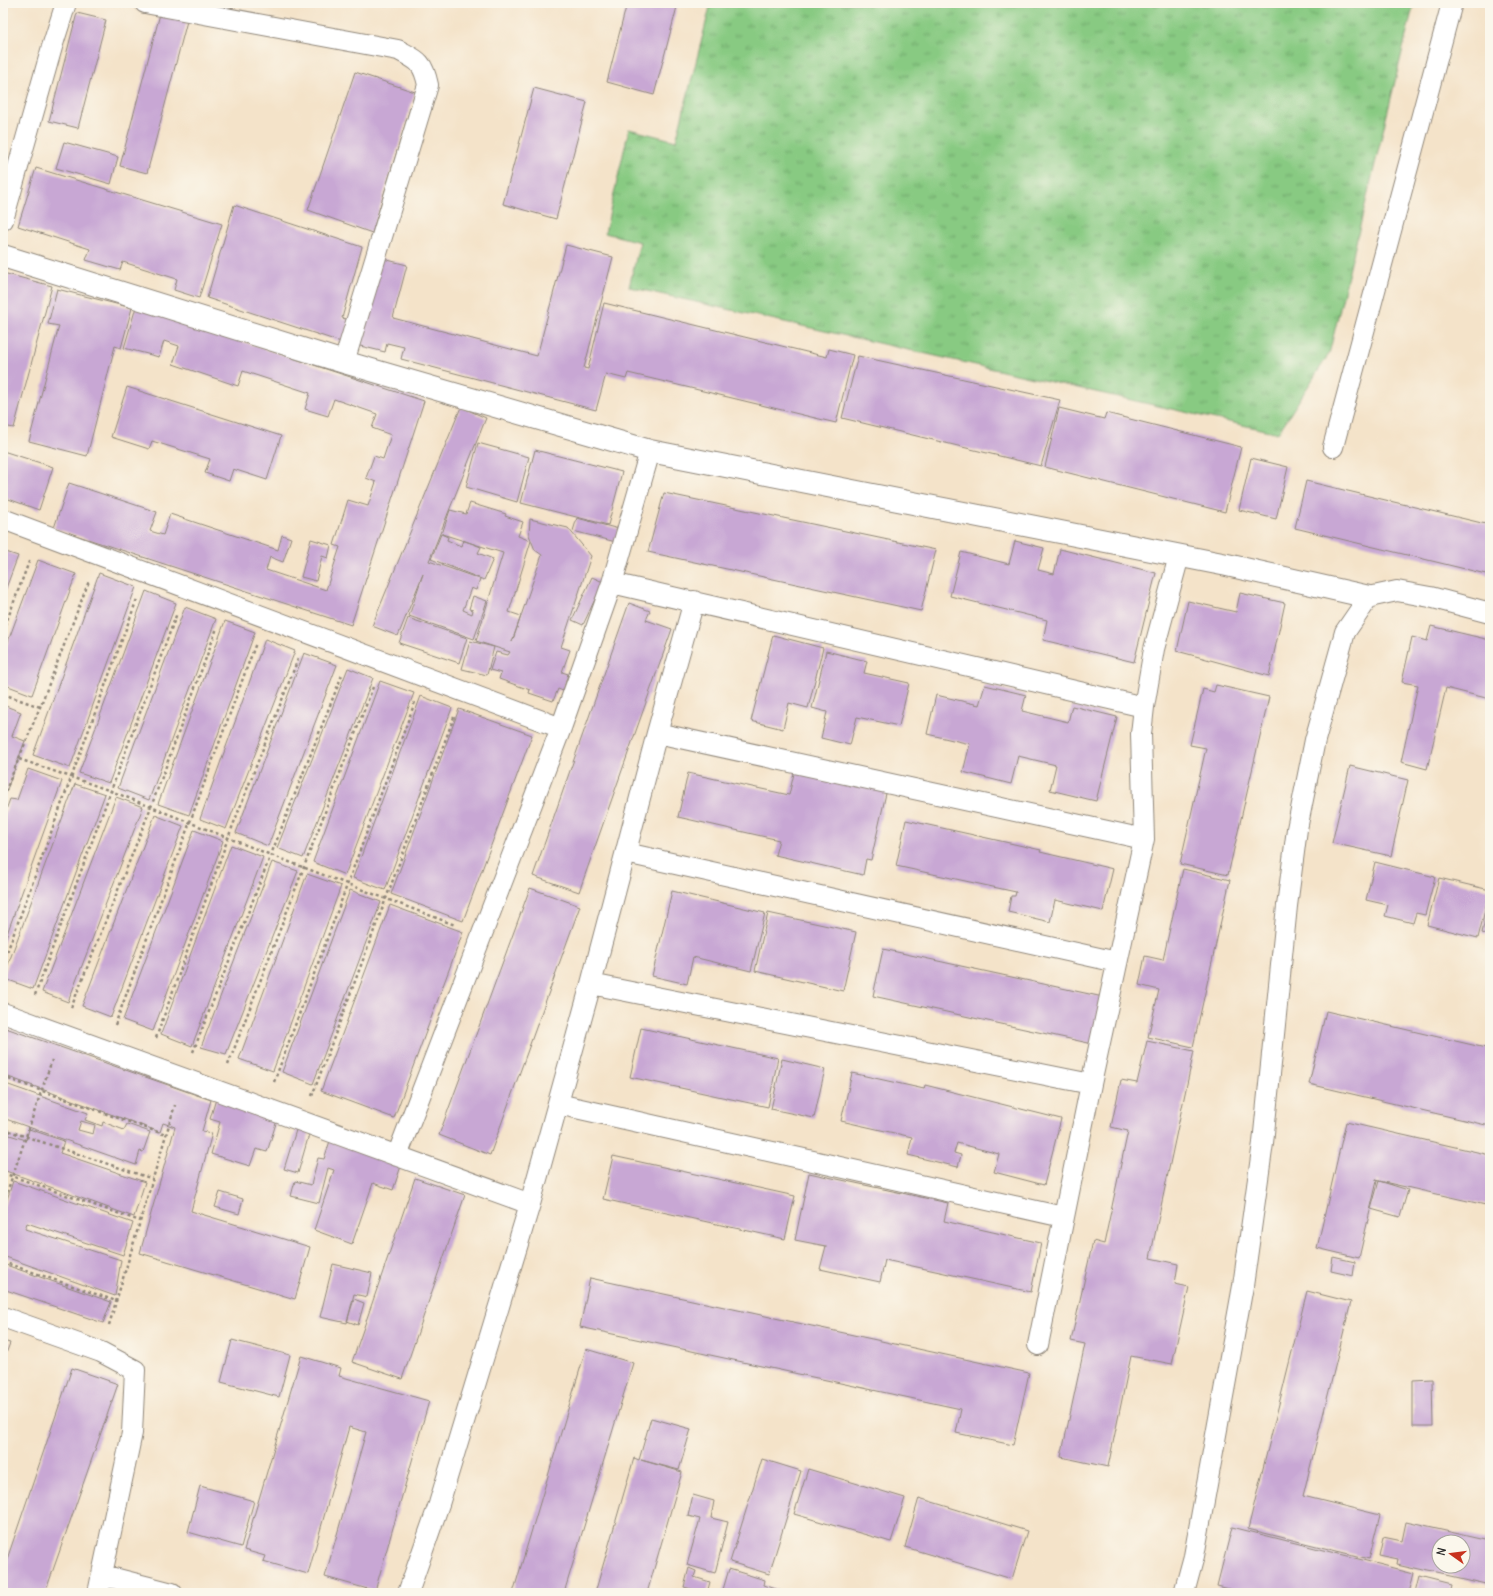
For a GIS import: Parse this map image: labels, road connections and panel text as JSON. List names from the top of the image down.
{
  "north": "left"
}
